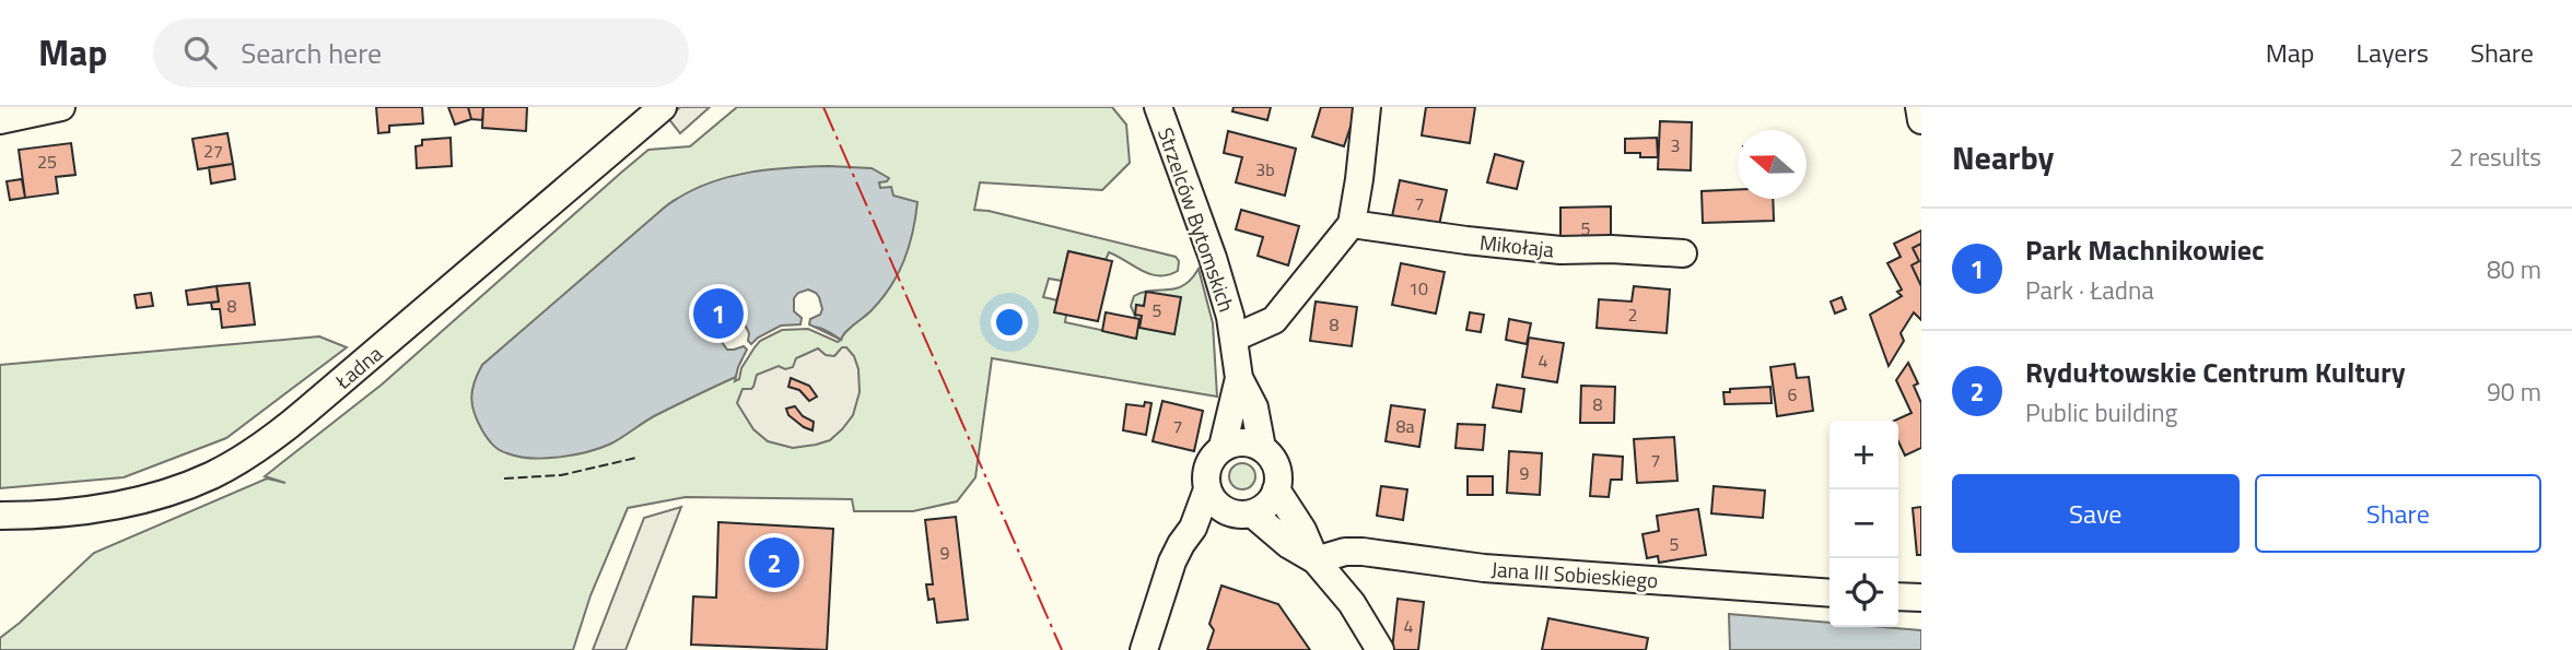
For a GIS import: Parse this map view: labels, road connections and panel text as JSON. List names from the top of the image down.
{
  "streets": {
    "street": [
      "Strzelców Bytomskich",
      "Mikołaja",
      "Ładna",
      "Jana III Sobieskiego"
    ]
  },
  "house_numbers": [
    "3",
    "27",
    "25",
    "3b",
    "7",
    "5",
    "10",
    "8",
    "5",
    "2",
    "8",
    "4",
    "6",
    "8",
    "7",
    "8a",
    "7",
    "9",
    "5",
    "9",
    "4"
  ],
  "north": "left",
  "page": {
    "header": "Map",
    "search": "Search here",
    "nav": ["Map", "Layers", "Share"],
    "heading": ["Nearby", "2 results"],
    "list": [
      {
        "mark": "1",
        "name": "Park Machnikowiec",
        "note": "Park · Ładna",
        "value": "80 m"
      },
      {
        "mark": "2",
        "name": "Rydułtowskie Centrum Kultury",
        "note": "Public building",
        "value": "90 m"
      }
    ],
    "pins": ["1", "2"],
    "map_buttons": ["+", "−"],
    "buttons": ["Save", "Share"]
  }
}
